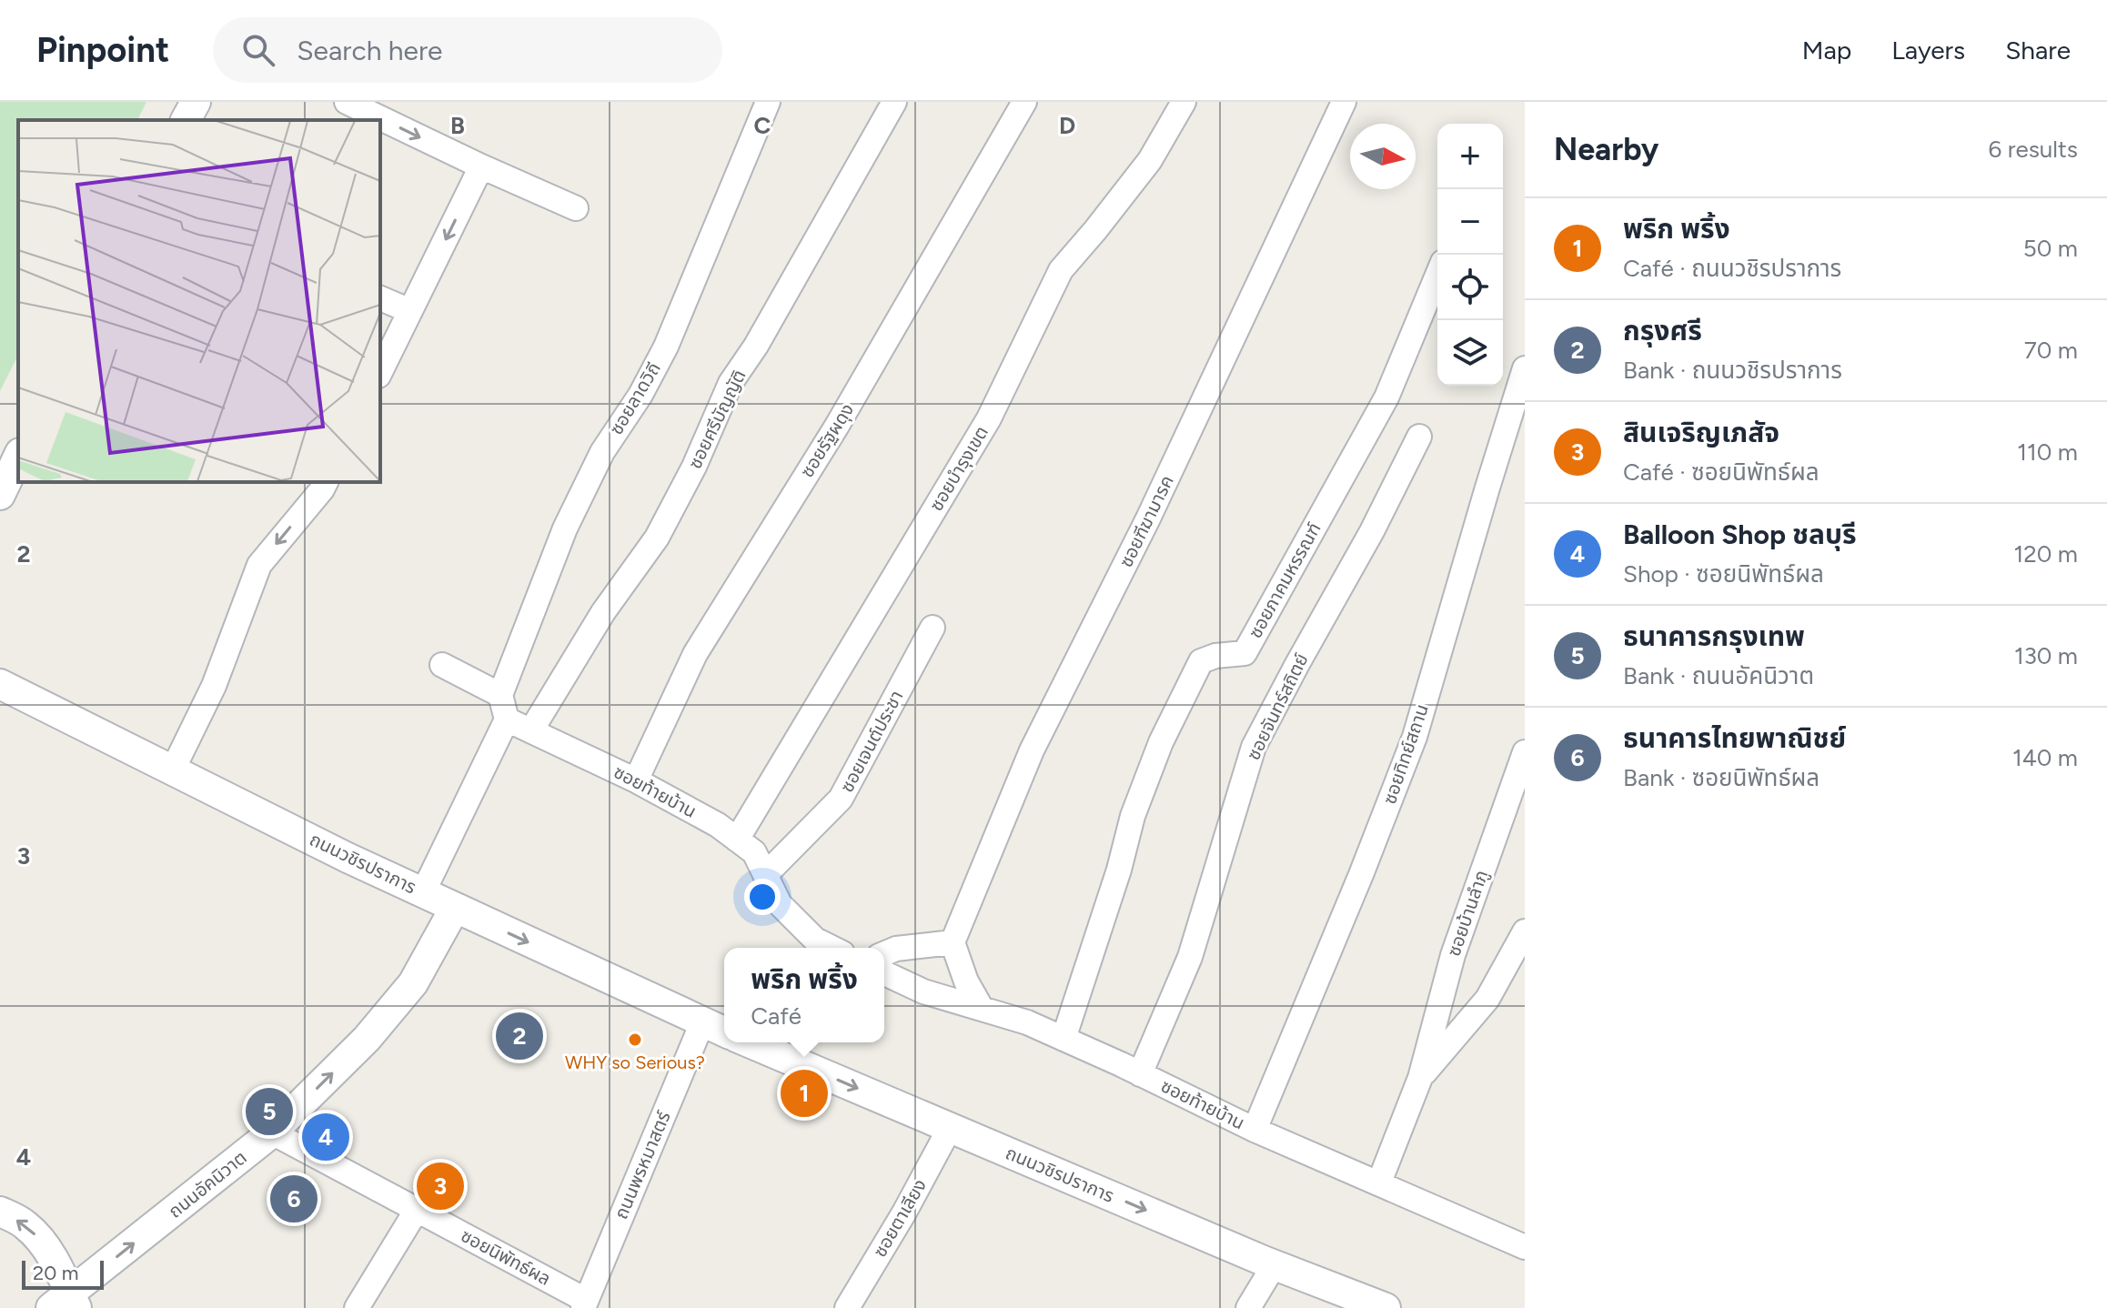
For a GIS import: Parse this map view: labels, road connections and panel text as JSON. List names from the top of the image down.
{
  "streets": {
    "street": [
      "ซอยลาดวิถี",
      "ซอยศรีบัญญัติ",
      "ซอยรัฐผดุง",
      "ซอยบำรุงเขต",
      "ซอยฑีฆามารค",
      "ซอยภาคมหรรณฑ์",
      "ซอยจันทร์สถิตย์",
      "ซอยเจนต์ประชา",
      "ซอยทิทย์สถาน",
      "ซอยท้ายบ้าน",
      "ถนนวชิรปราการ",
      "ซอยบ้านลำภู",
      "ถนนพรหมาสตร์",
      "ถนนอัคนิวาต",
      "ซอยตาเลียง",
      "ซอยนิพัทธ์ผล"
    ]
  },
  "crossings": [
    ["ซอยศรีบัญญัติ", "ซอยท้ายบ้าน"],
    ["ซอยรัฐผดุง", "ซอยท้ายบ้าน"],
    ["ซอยบำรุงเขต", "ซอยท้ายบ้าน"],
    ["ซอยภาคมหรรณฑ์", "ซอยท้ายบ้าน"],
    ["ซอยจันทร์สถิตย์", "ซอยท้ายบ้าน"],
    ["ซอยเจนต์ประชา", "ซอยท้ายบ้าน"],
    ["ซอยทิทย์สถาน", "ซอยท้ายบ้าน"],
    ["ซอยท้ายบ้าน", "ซอยบ้านลำภู"],
    ["ถนนวชิรปราการ", "ถนนพรหมาสตร์"],
    ["ถนนวชิรปราการ", "ถนนอัคนิวาต"],
    ["ถนนวชิรปราการ", "ซอยตาเลียง"],
    ["ถนนพรหมาสตร์", "ซอยนิพัทธ์ผล"],
    ["ถนนอัคนิวาต", "ซอยนิพัทธ์ผล"]
  ],
  "one_way": ["ถนนวชิรปราการ", "ถนนอัคนิวาต"],
  "places": ["WHY so Serious?"],
  "scale_bar": "20 m",
  "north": "right",
  "page": {
    "header": "Pinpoint",
    "search": "Search here",
    "nav": ["Map", "Layers", "Share"],
    "heading": ["Nearby", "6 results"],
    "map_buttons": ["+", "−"],
    "list": [
      {
        "mark": "1",
        "name": "พริก พริ้ง",
        "note": "Café · ถนนวชิรปราการ",
        "value": "50 m"
      },
      {
        "mark": "2",
        "name": "กรุงศรี",
        "note": "Bank · ถนนวชิรปราการ",
        "value": "70 m"
      },
      {
        "mark": "3",
        "name": "สินเจริญเภสัจ",
        "note": "Café · ซอยนิพัทธ์ผล",
        "value": "110 m"
      },
      {
        "mark": "4",
        "name": "Balloon Shop ชลบุรี",
        "note": "Shop · ซอยนิพัทธ์ผล",
        "value": "120 m"
      },
      {
        "mark": "5",
        "name": "ธนาคารกรุงเทพ",
        "note": "Bank · ถนนอัคนิวาต",
        "value": "130 m"
      },
      {
        "mark": "6",
        "name": "ธนาคารไทยพาณิชย์",
        "note": "Bank · ซอยนิพัทธ์ผล",
        "value": "140 m"
      }
    ],
    "popup": ["พริก พริ้ง", "Café"],
    "pins": [
      "2",
      "1",
      "5",
      "4",
      "3",
      "6"
    ],
    "scale": "20 m"
  },
  "grid": {
    "columns": ["B", "C", "D"],
    "rows": ["2", "3", "4"]
  }
}
